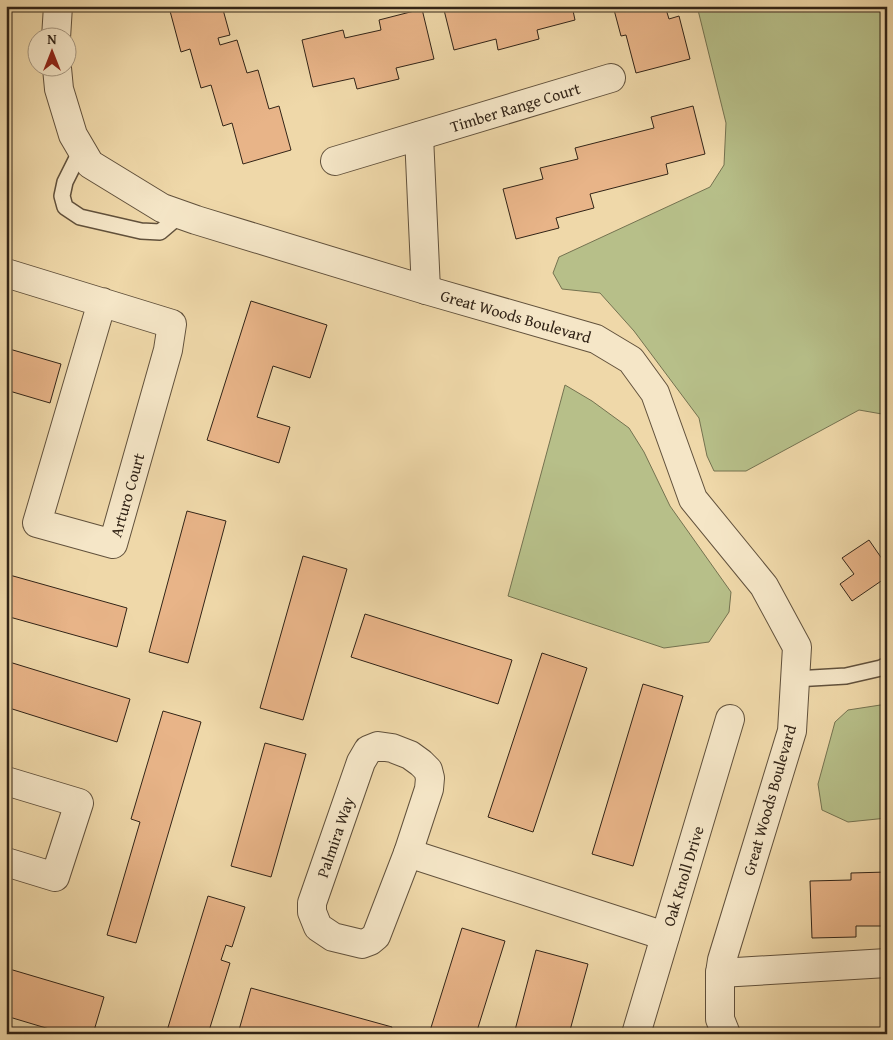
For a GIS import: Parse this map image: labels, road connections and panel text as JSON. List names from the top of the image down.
{
  "streets": {
    "street": [
      "Timber Range Court",
      "Great Woods Boulevard",
      "Arturo Court",
      "Palmira Way",
      "Oak Knoll Drive"
    ]
  },
  "north": "top"
}
